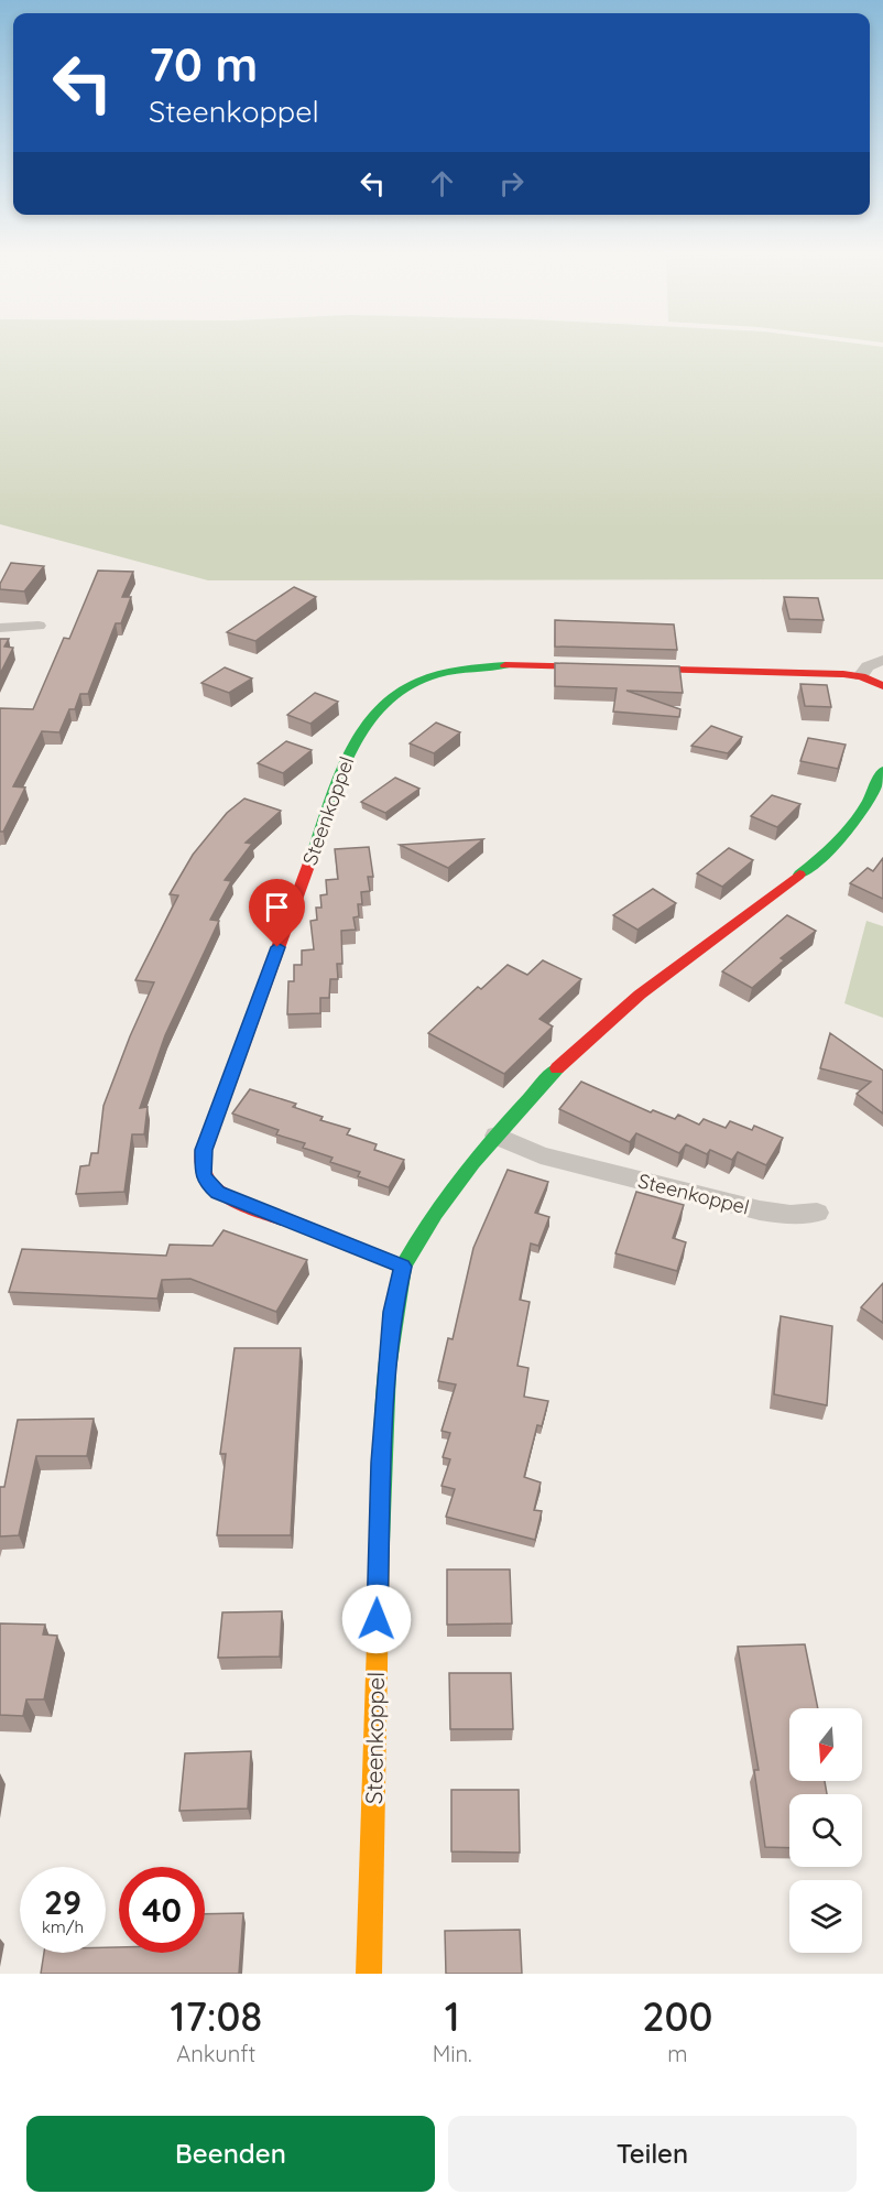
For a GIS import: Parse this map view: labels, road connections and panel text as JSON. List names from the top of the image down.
{
  "streets": {
    "street": ["Steenkoppel"]
  },
  "north": "bottom",
  "page": {
    "turn": ["70 m", "Steenkoppel"],
    "speed": "29 km/h",
    "limit": "40",
    "eta": [
      "17:08",
      "Ankunft",
      "1",
      "Min.",
      "200",
      "m"
    ],
    "buttons": ["Beenden", "Teilen"]
  }
}
